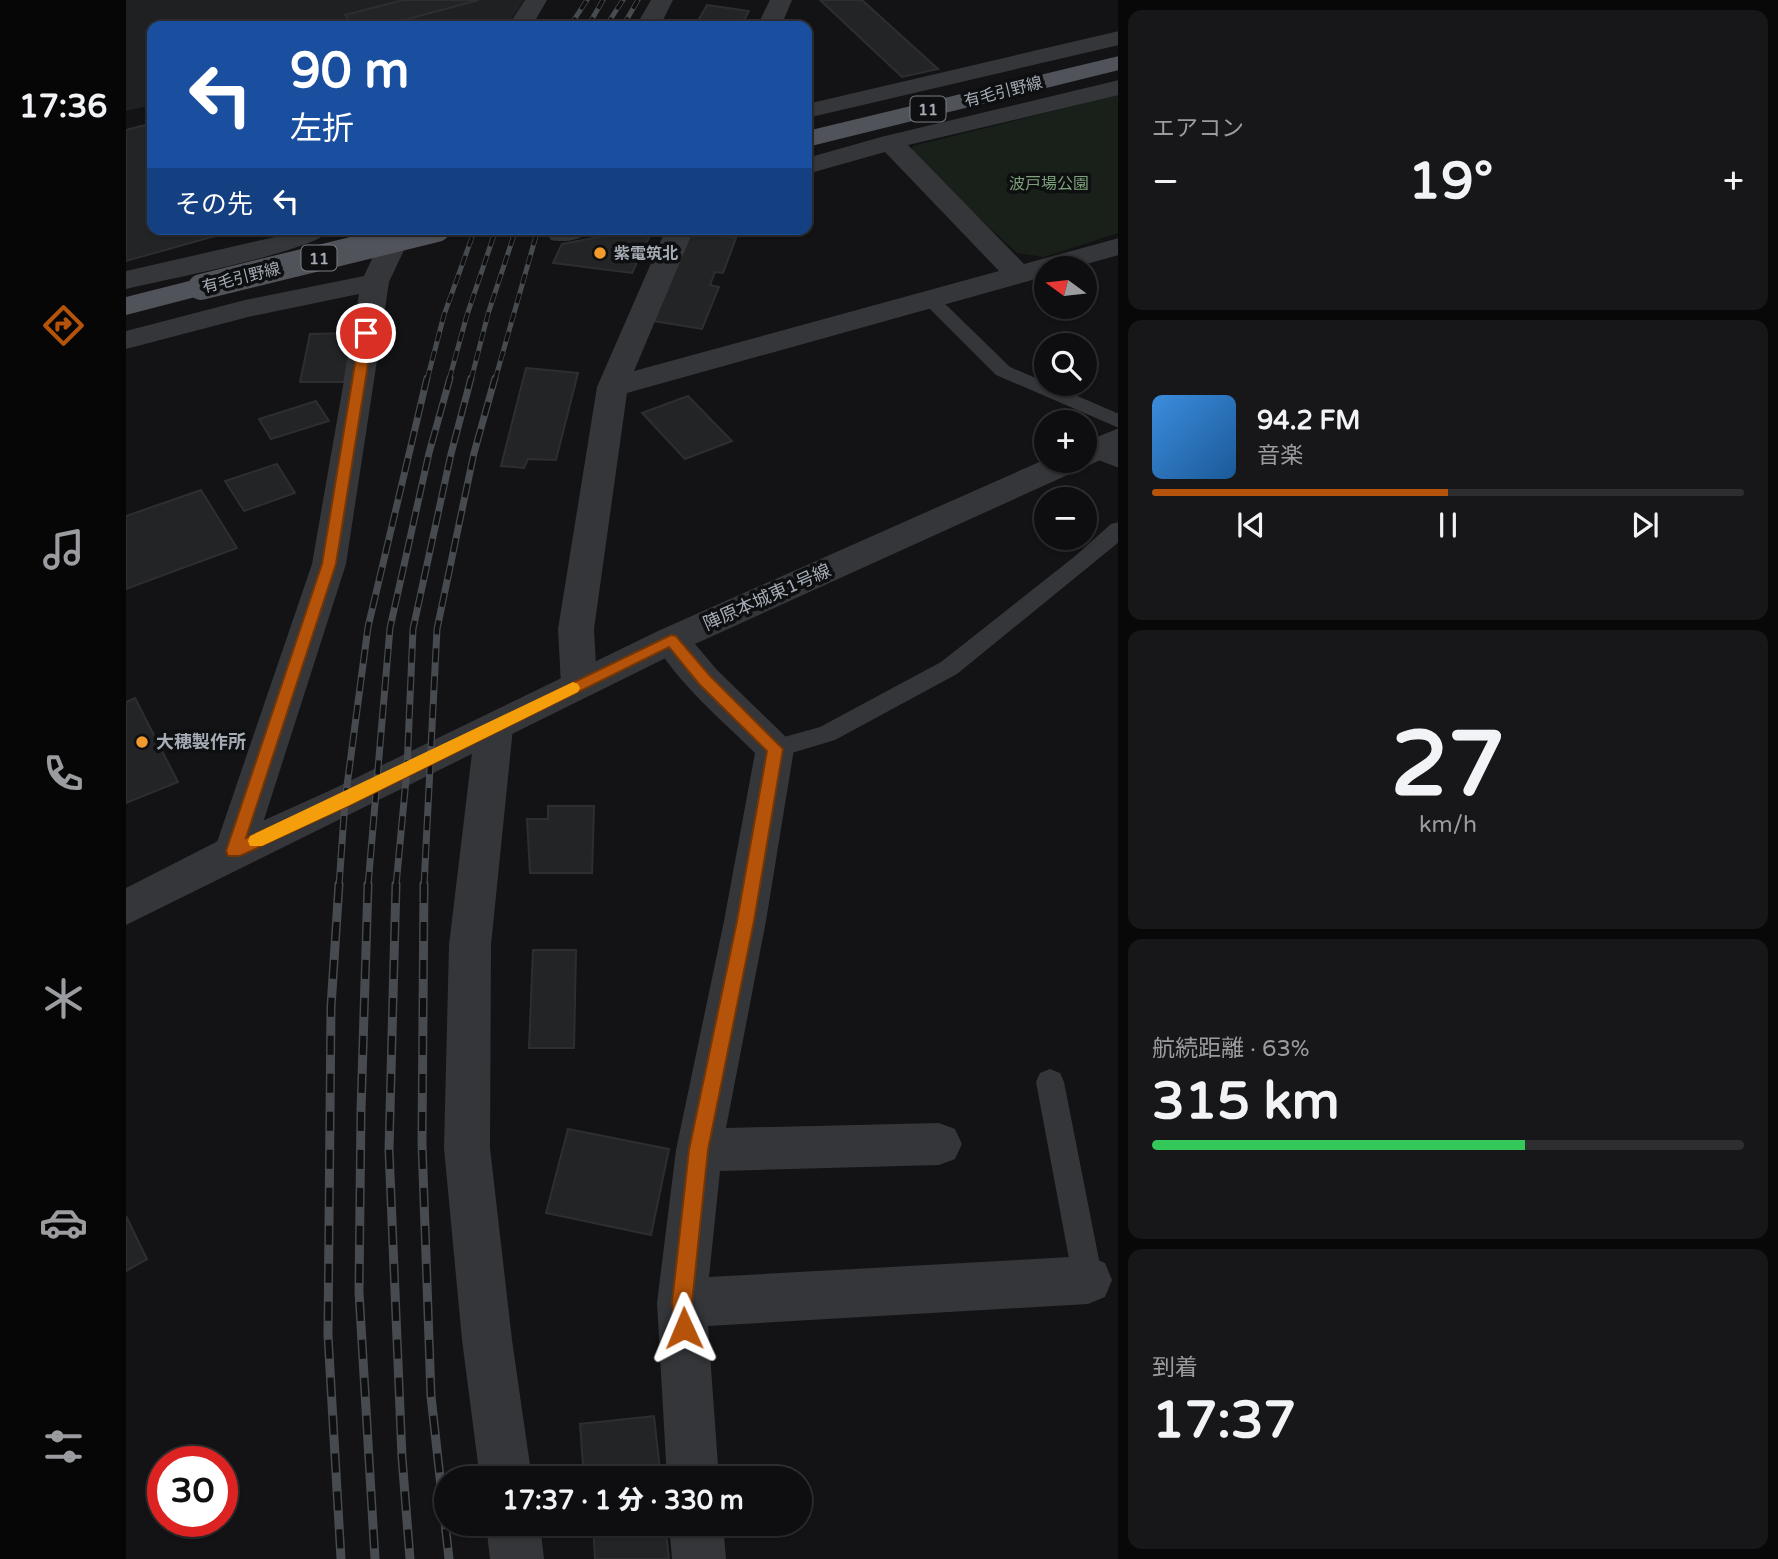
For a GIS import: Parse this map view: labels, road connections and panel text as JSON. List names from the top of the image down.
{
  "streets": {
    "main road": ["有毛引野線", "11"],
    "street": ["陣原本城東1号線"]
  },
  "parks": ["波戸場公園"],
  "places": ["紫電筑北", "大穂製作所"],
  "north": "left",
  "page": {
    "tabs": "17:36",
    "tile": [
      "エアコン",
      ["27", "km/h"],
      ["航続距離 · 63%", "315 km"],
      ["到着", "17:37"]
    ],
    "turn": ["90 m", "左折"],
    "heat": ["−", "19°", "+"],
    "then": "その先",
    "map_buttons": ["+", "−"],
    "song": ["94.2 FM", "音楽"],
    "limit": "30",
    "trip": "17:37 · 1 分 · 330 m"
  }
}
